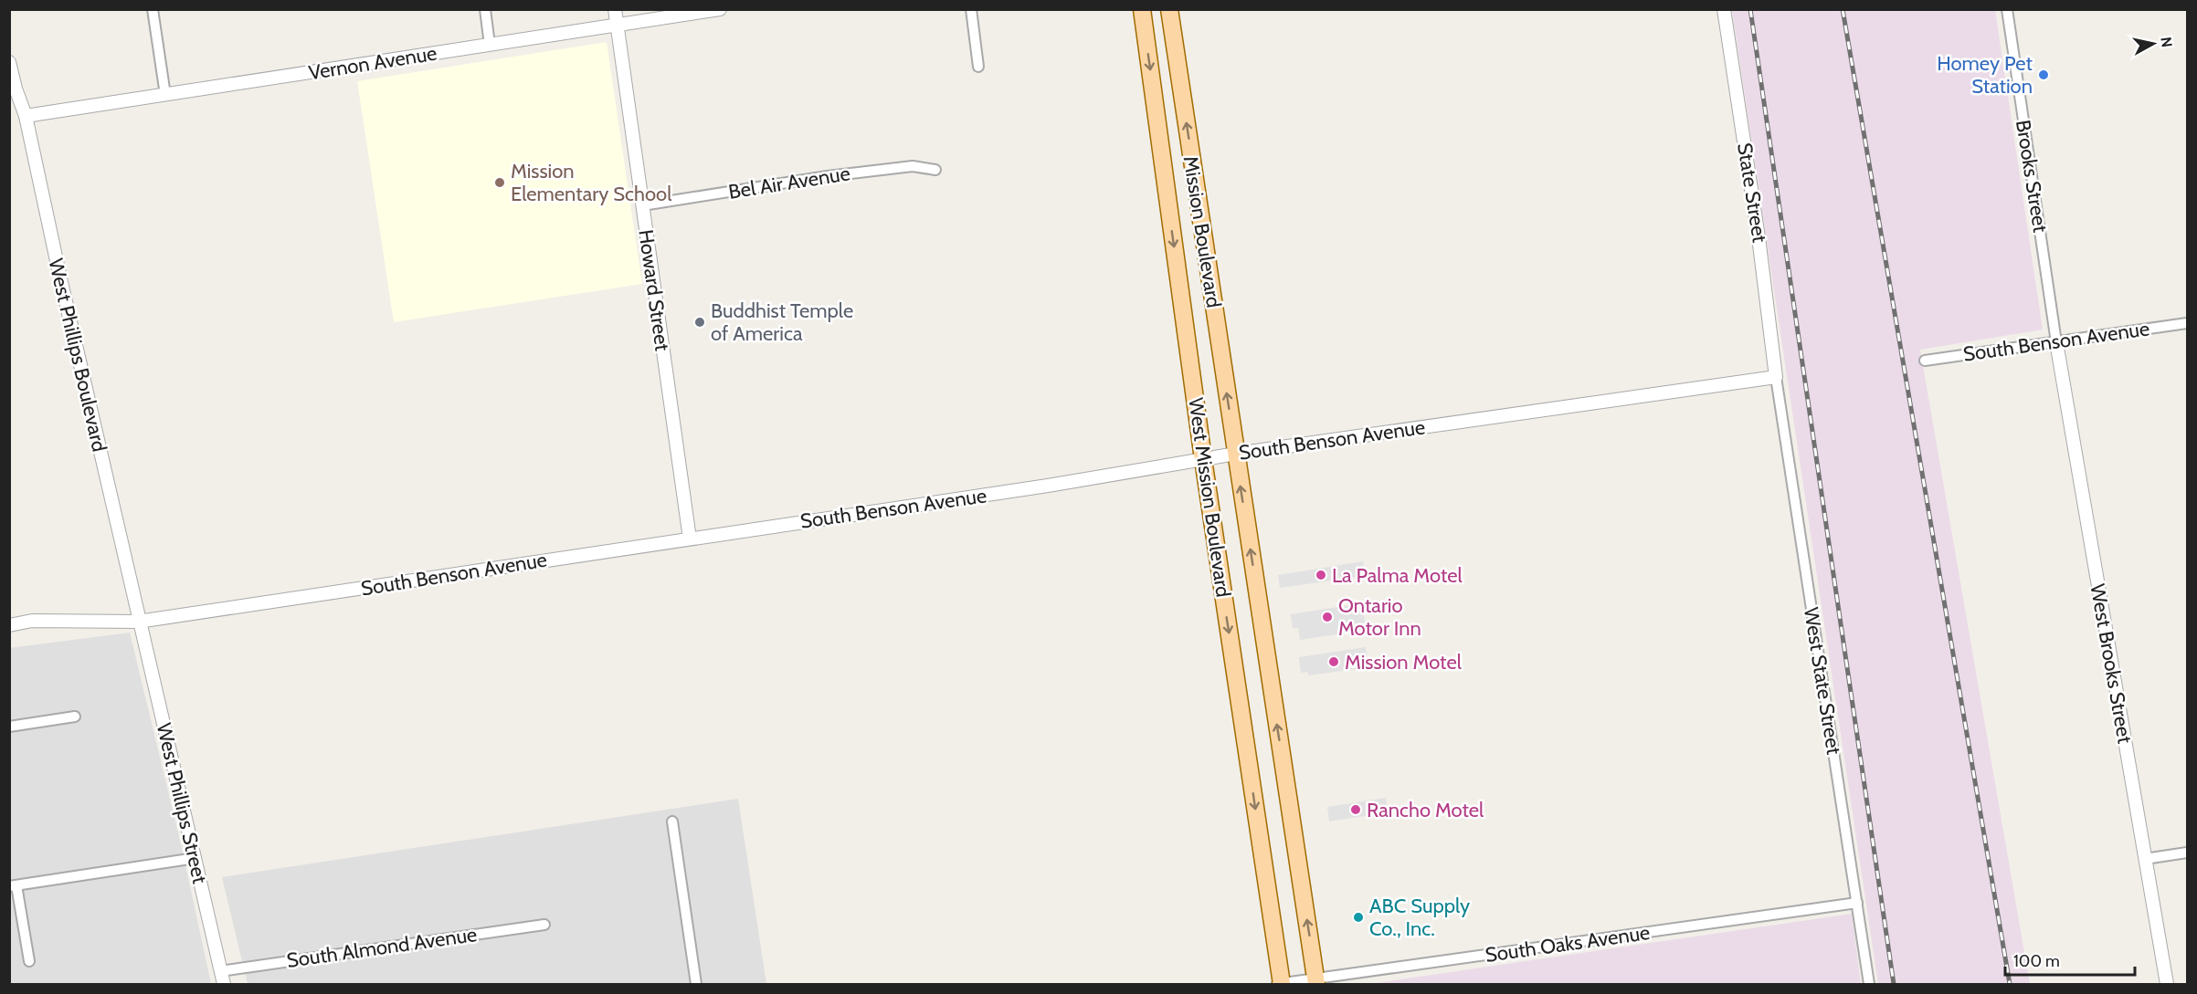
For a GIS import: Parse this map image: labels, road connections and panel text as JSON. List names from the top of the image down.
{
  "streets": {
    "main road": ["Mission Boulevard", "West Mission Boulevard"],
    "street": [
      "Vernon Avenue",
      "Brooks Street",
      "Bel Air Avenue",
      "State Street",
      "Howard Street",
      "South Benson Avenue",
      "West Phillips Boulevard",
      "West Brooks Street",
      "West State Street",
      "West Phillips Street",
      "South Oaks Avenue",
      "South Almond Avenue"
    ]
  },
  "crossings": [
    ["Vernon Avenue", "Howard Street"],
    ["Vernon Avenue", "West Phillips Boulevard"],
    ["Brooks Street", "South Benson Avenue"],
    ["Brooks Street", "West Brooks Street"],
    ["Bel Air Avenue", "Howard Street"],
    ["State Street", "South Benson Avenue"],
    ["State Street", "West State Street"],
    ["Mission Boulevard", "South Benson Avenue"],
    ["Mission Boulevard", "West Mission Boulevard"],
    ["Howard Street", "South Benson Avenue"],
    ["South Benson Avenue", "West Phillips Boulevard"],
    ["South Benson Avenue", "West Mission Boulevard"],
    ["South Benson Avenue", "West Brooks Street"],
    ["South Benson Avenue", "West State Street"],
    ["South Benson Avenue", "West Phillips Street"],
    ["West Phillips Boulevard", "West Phillips Street"],
    ["West Mission Boulevard", "South Oaks Avenue"],
    ["West State Street", "South Oaks Avenue"],
    ["West Phillips Street", "South Almond Avenue"]
  ],
  "one_way": ["Mission Boulevard"],
  "places": [
    "Homey Pet Station",
    "Mission Elementary School",
    "Buddhist Temple of America",
    "La Palma Motel",
    "Ontario Motor Inn",
    "Mission Motel",
    "Rancho Motel",
    "ABC Supply Co., Inc."
  ],
  "scale_bar": "100 m",
  "north": "right"
}
